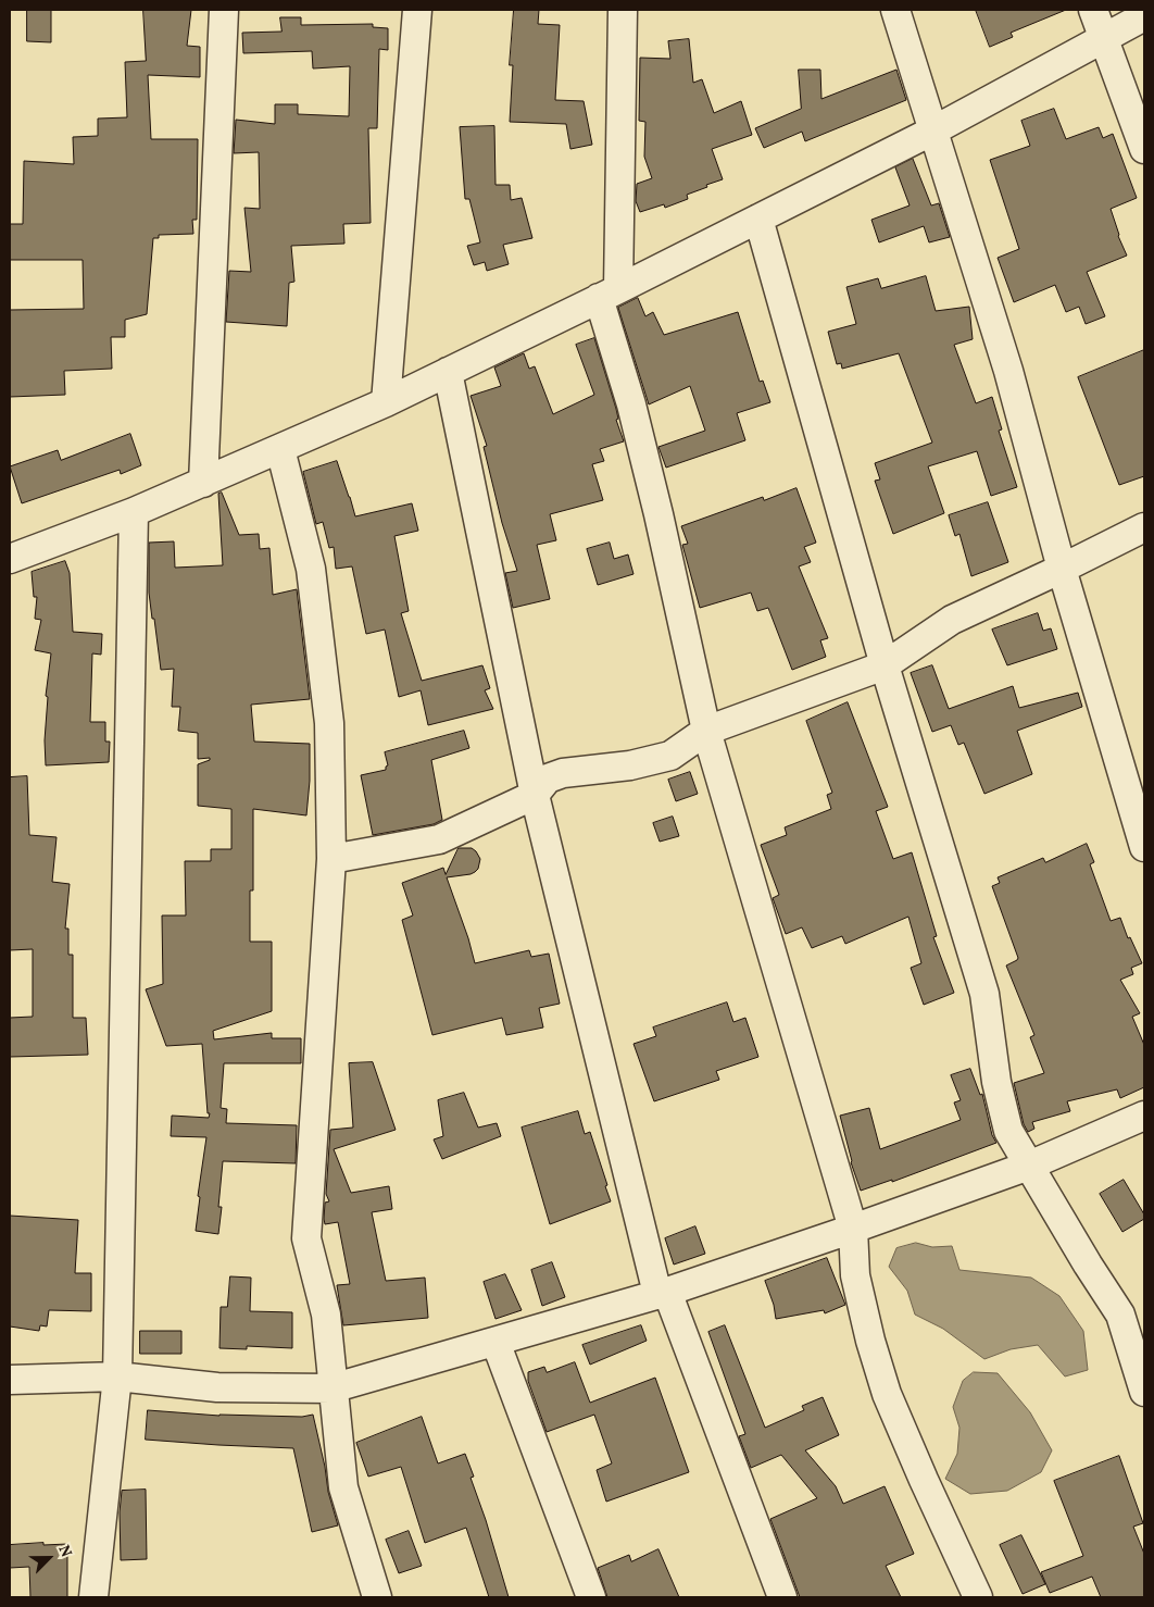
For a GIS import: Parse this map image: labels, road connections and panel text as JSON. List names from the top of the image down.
{
  "north": "top right"
}
